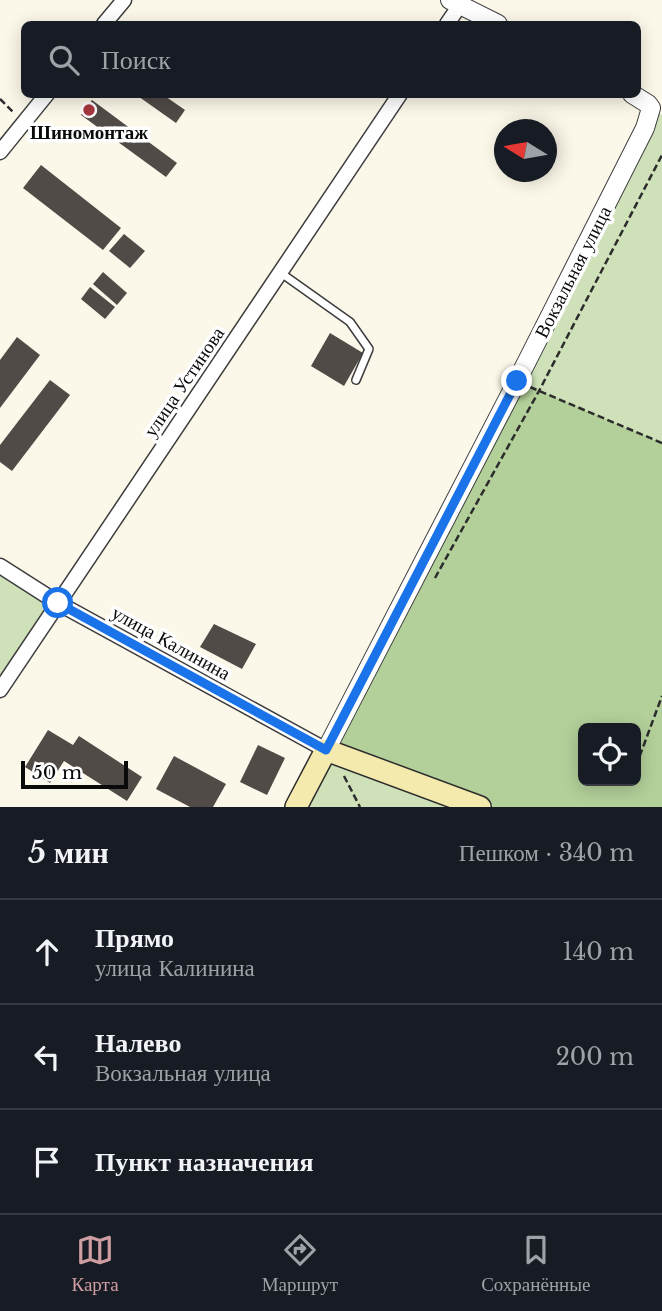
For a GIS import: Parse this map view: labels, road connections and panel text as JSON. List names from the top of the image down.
{
  "streets": {
    "main road": ["Вокзальная улица"],
    "street": ["улица Устинова", "улица Калинина"]
  },
  "crossings": [
    ["Вокзальная улица", "улица Калинина"],
    ["улица Устинова", "улица Калинина"]
  ],
  "places": ["Шиномонтаж"],
  "scale_bar": "50 m",
  "north": "left",
  "page": {
    "search": "Поиск",
    "scale": "50 m",
    "heading": ["5 мин", "Пешком · 340 m"],
    "list": [
      ["Прямо", "улица Калинина", "140 m"],
      ["Налево", "Вокзальная улица", "200 m"],
      "Пункт назначения"
    ],
    "nav": ["Карта", "Маршрут", "Сохранённые"]
  }
}
